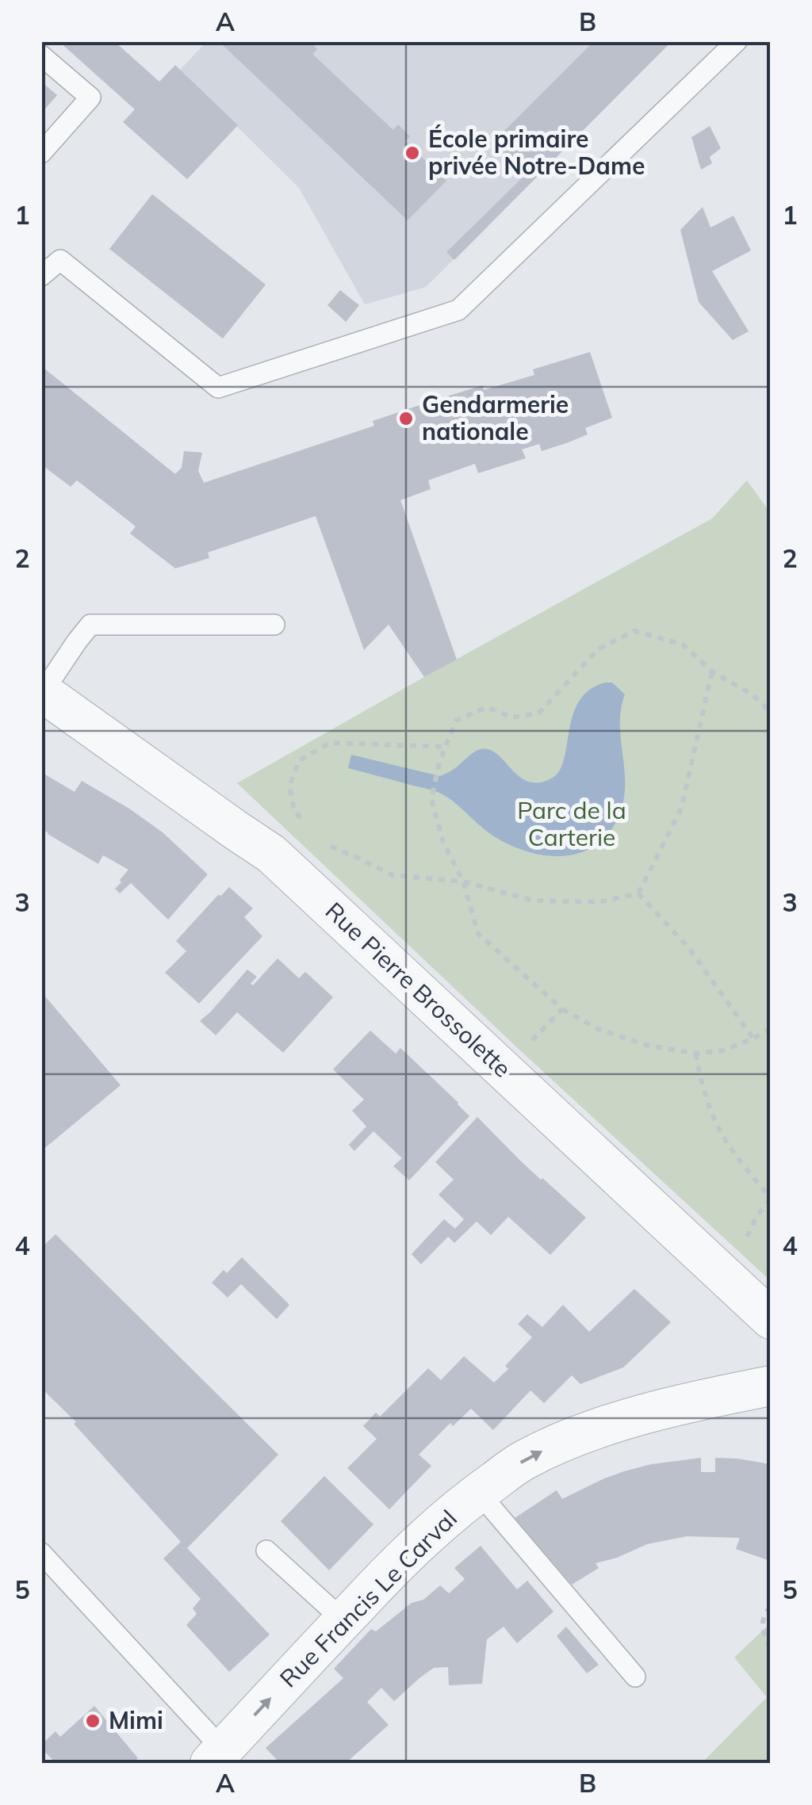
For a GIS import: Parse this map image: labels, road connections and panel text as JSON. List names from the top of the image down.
{
  "streets": {
    "street": ["Rue Pierre Brossolette", "Rue Francis Le Carval"]
  },
  "one_way": ["Rue Francis Le Carval"],
  "parks": ["Parc de la Carterie"],
  "places": ["École primaire privée Notre-Dame", "Gendarmerie nationale", "Mimi"],
  "grid": {
    "columns": ["A", "B"],
    "rows": [
      "1",
      "2",
      "3",
      "4",
      "5"
    ]
  }
}
